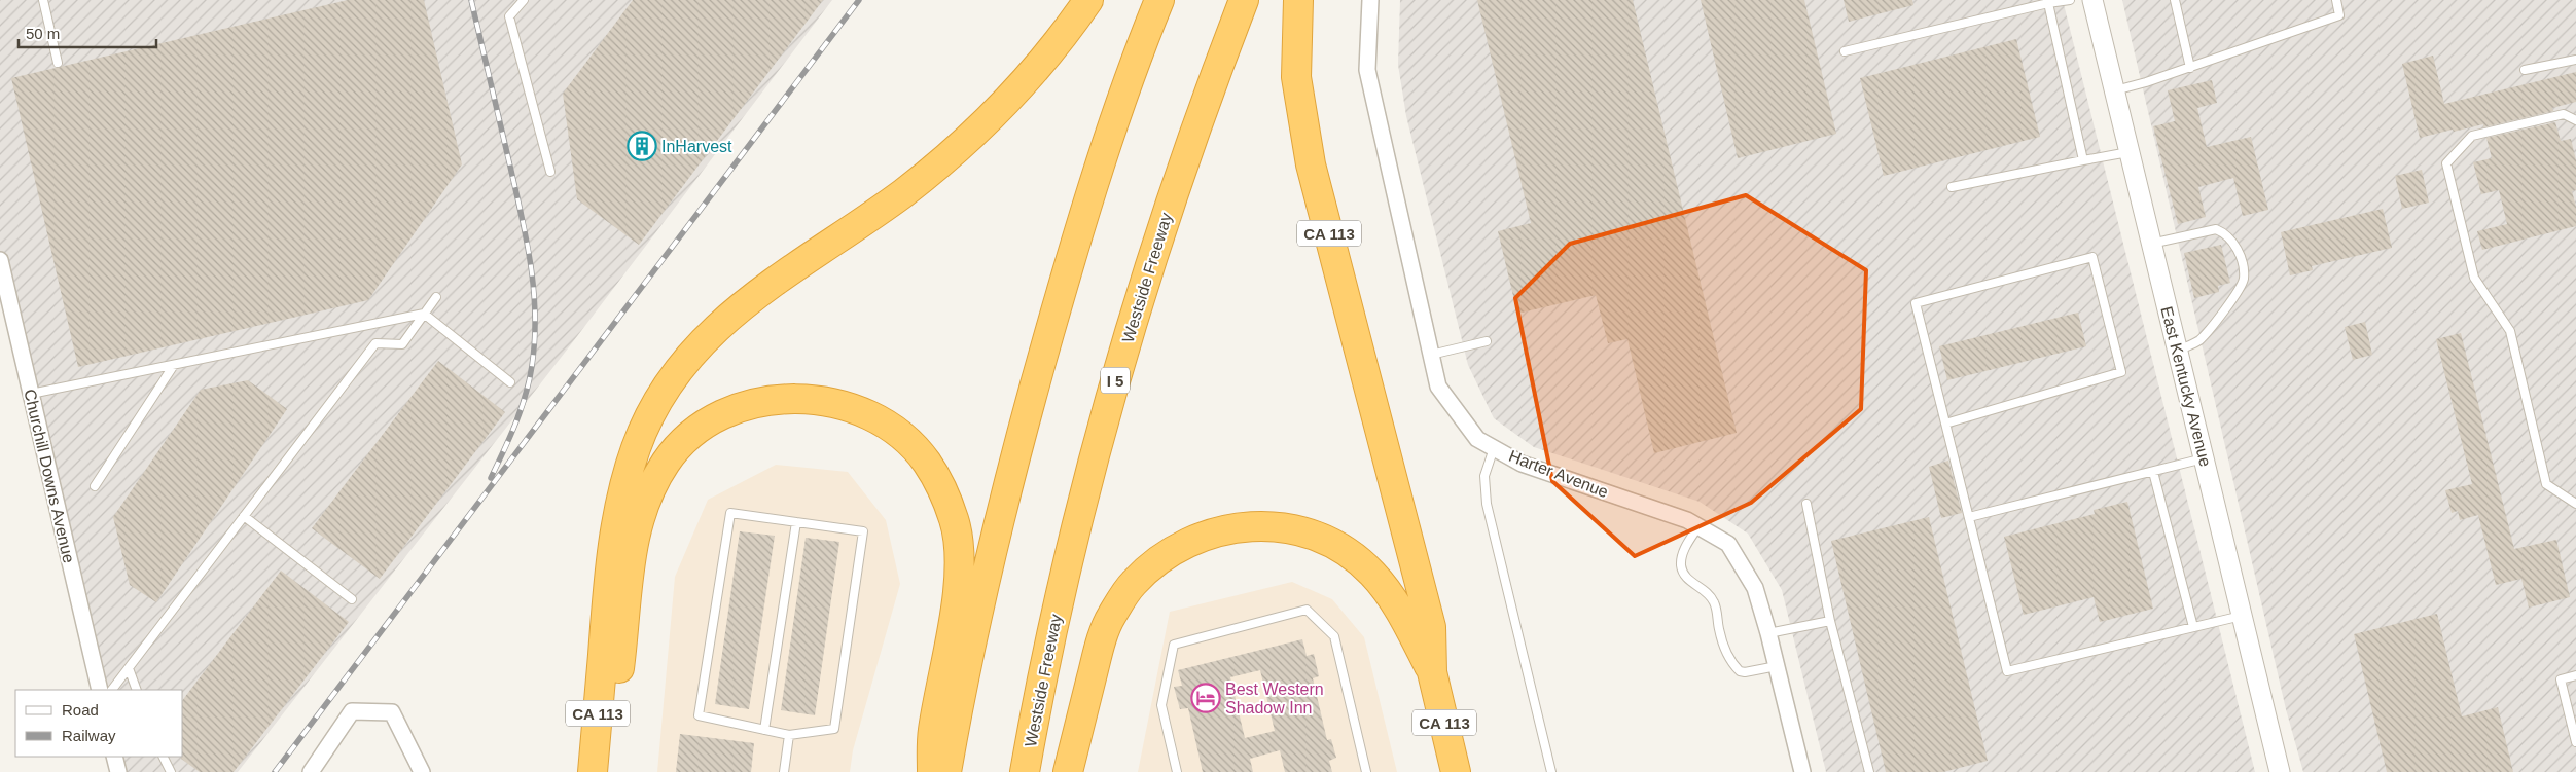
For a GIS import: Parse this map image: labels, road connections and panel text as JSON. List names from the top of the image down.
{
  "streets": {
    "highway": ["CA 113", "Westside Freeway", "I 5"],
    "street": ["East Kentucky Avenue", "Harter Avenue", "Churchill Downs Avenue"]
  },
  "places": {
    "building": ["InHarvest"],
    "hotel": ["Best Western Shadow Inn"]
  },
  "legend": ["Road", "Railway"],
  "scale_bar": "50 m"
}
